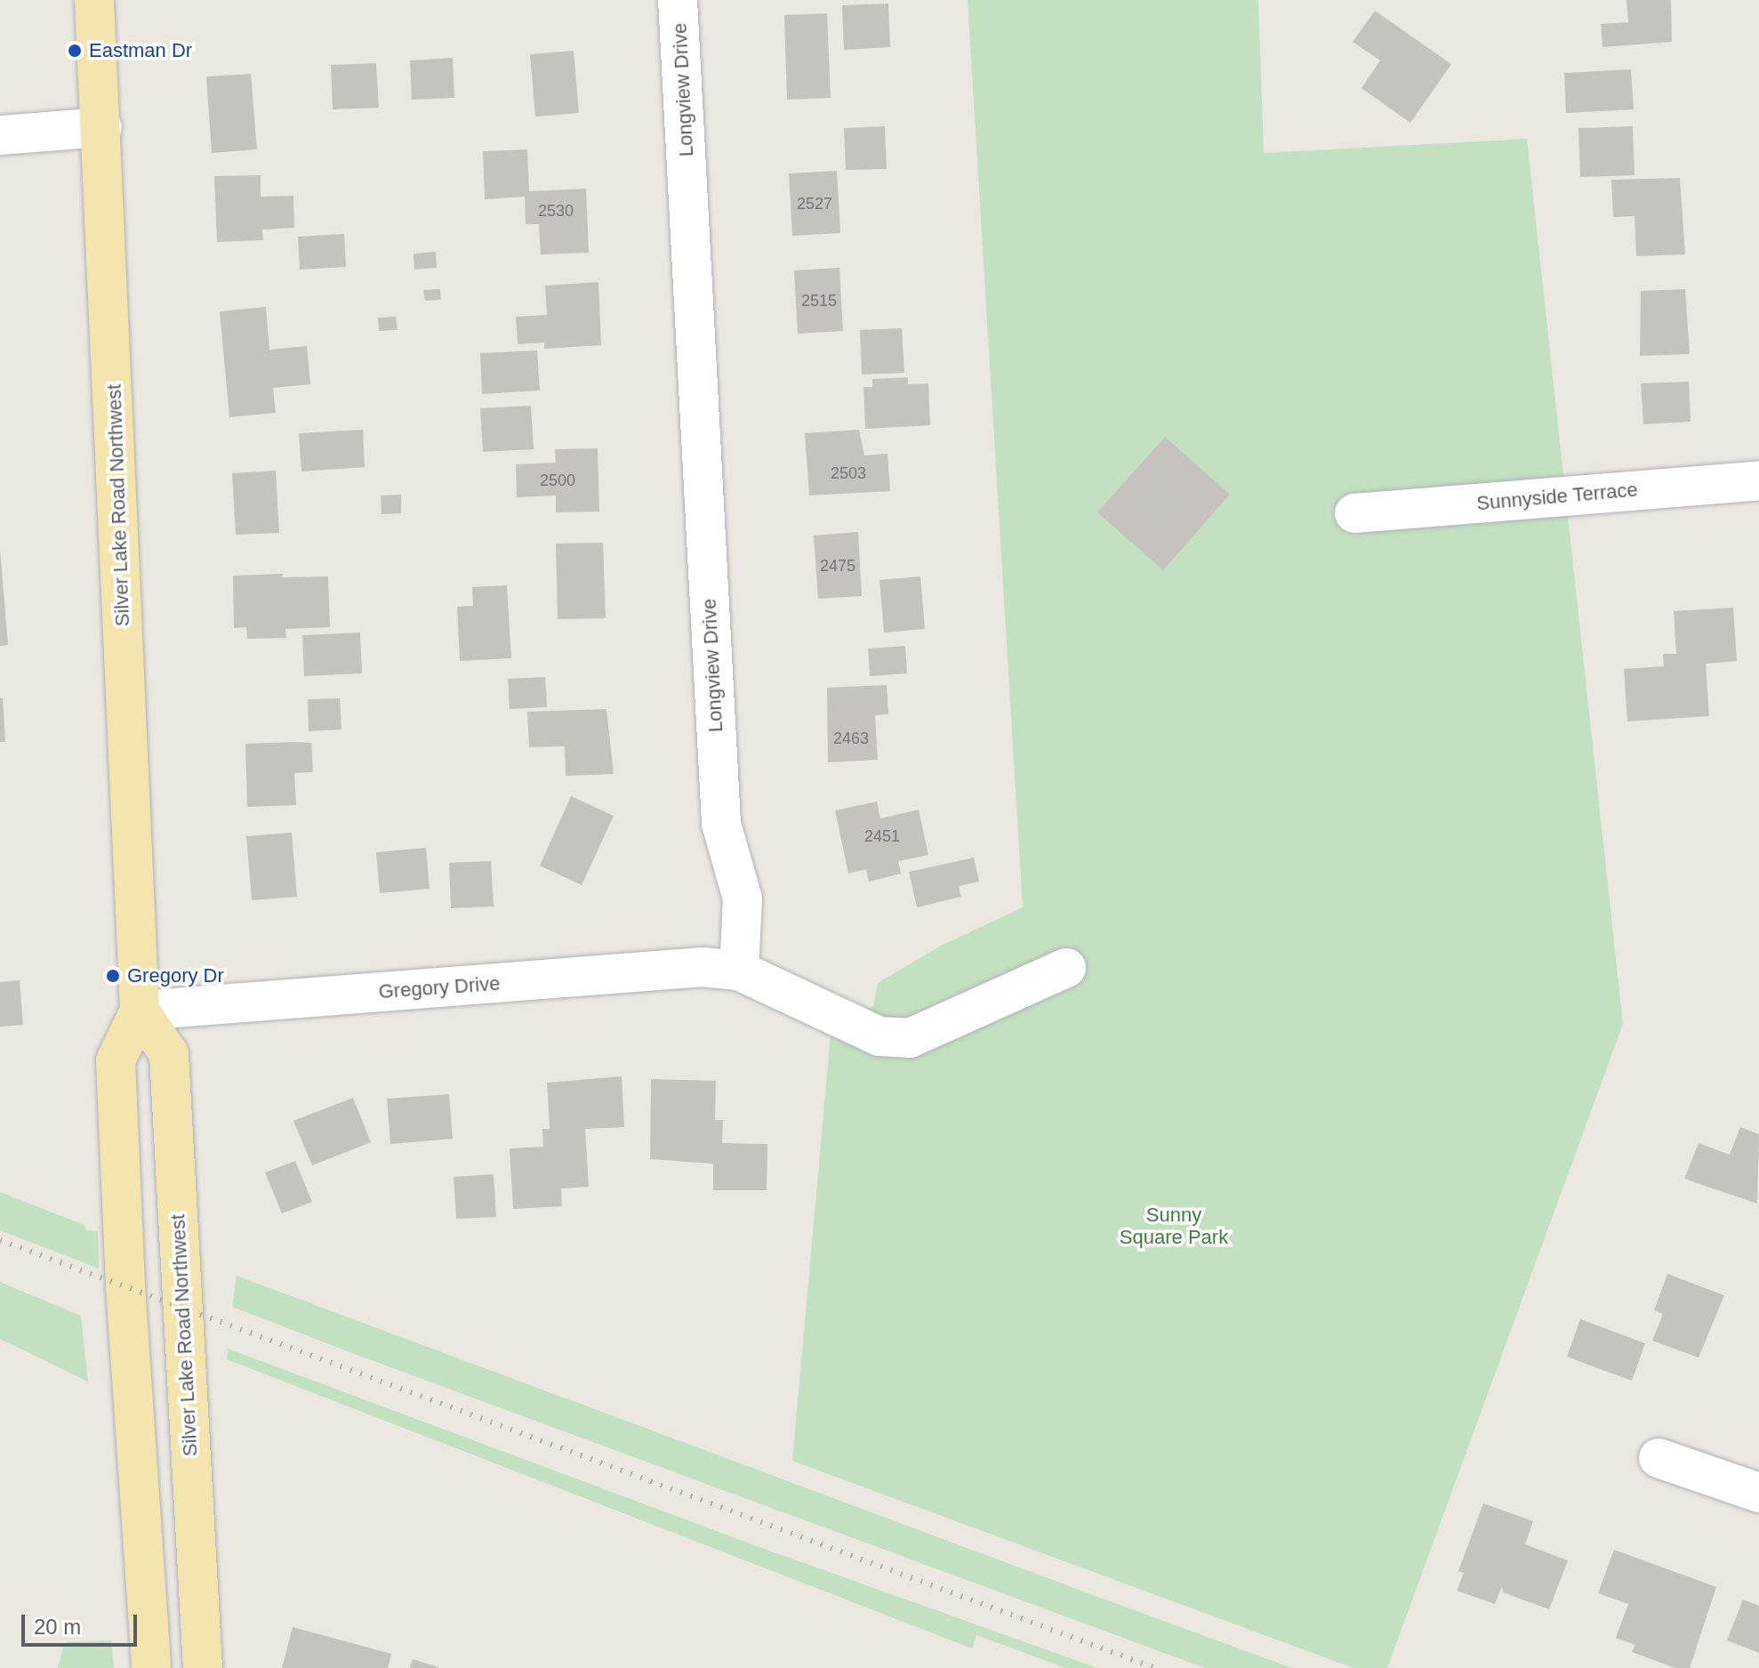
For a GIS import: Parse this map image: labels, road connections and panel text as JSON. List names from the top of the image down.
{
  "streets": {
    "main road": ["Silver Lake Road Northwest"],
    "street": ["Longview Drive", "Sunnyside Terrace", "Gregory Drive"]
  },
  "crossings": [
    ["Longview Drive", "Gregory Drive"],
    ["Silver Lake Road Northwest", "Gregory Drive"]
  ],
  "parks": ["Sunny Square Park"],
  "places": ["Eastman Dr", "Gregory Dr"],
  "house_numbers": [
    "2527",
    "2530",
    "2515",
    "2503",
    "2500",
    "2475",
    "2463",
    "2451"
  ],
  "scale_bar": "20 m"
}
